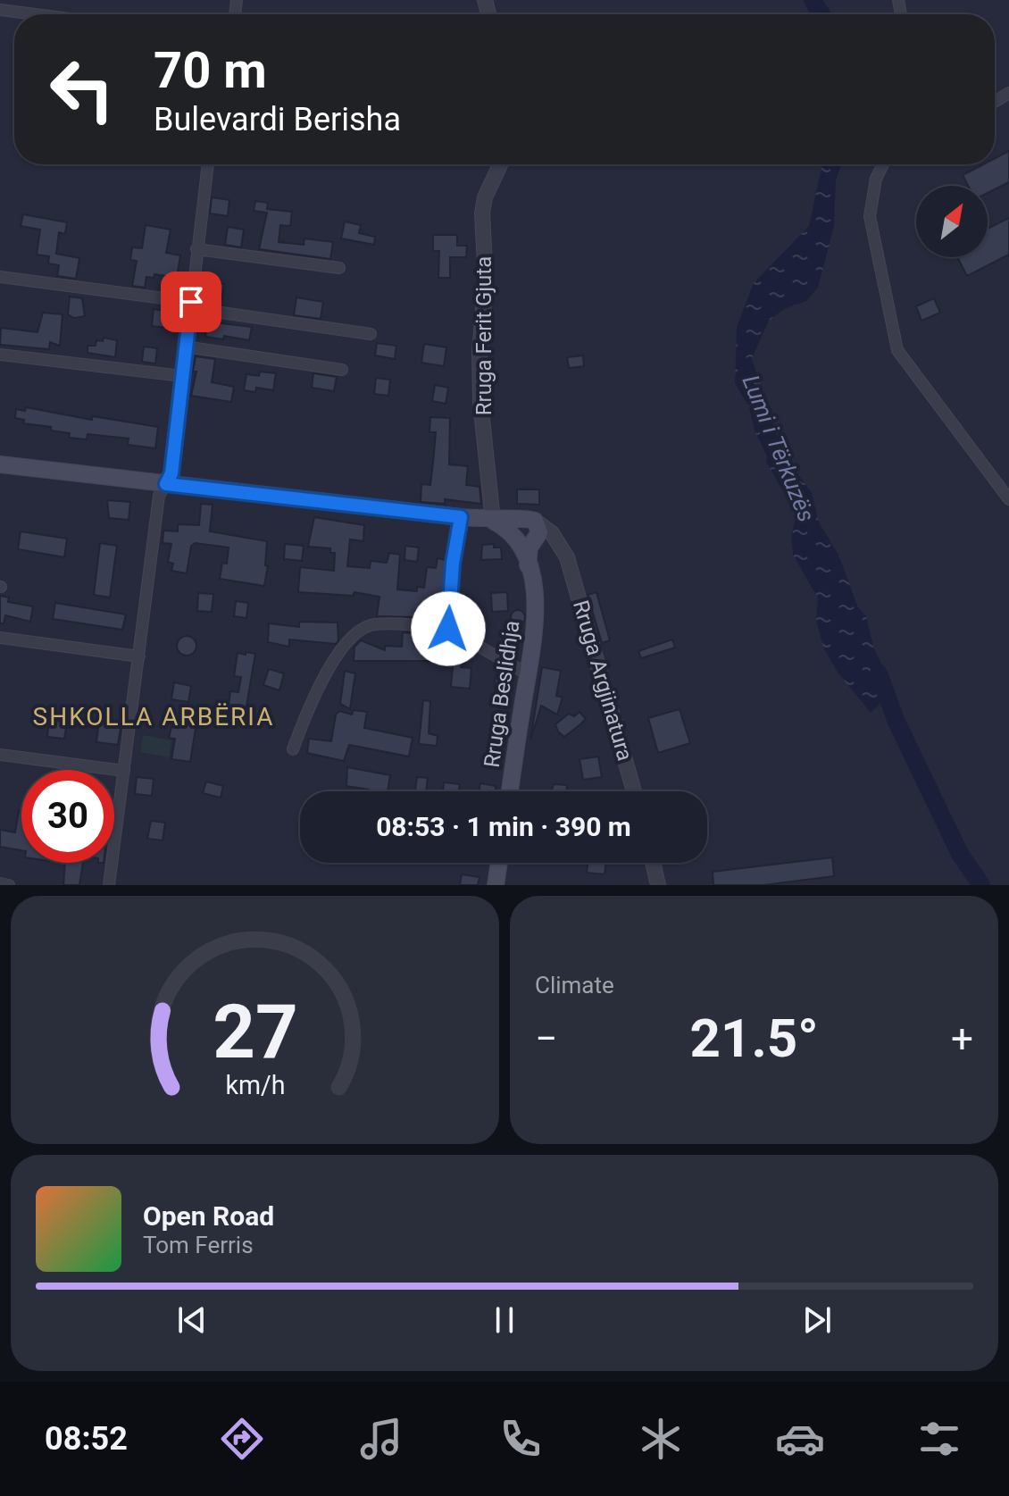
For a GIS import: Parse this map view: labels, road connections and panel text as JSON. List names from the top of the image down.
{
  "streets": {
    "main road": ["Rruga Beslidhja"],
    "street": ["Rruga Ferit Gjuta", "Rruga Argjinatura"]
  },
  "crossings": [
    ["Rruga Argjinatura", "Rruga Beslidhja"]
  ],
  "districts": ["SHKOLLA ARBËRIA"],
  "water": ["Lumi i Tërkuzës"],
  "north": "top right",
  "page": {
    "turn": ["70 m", "Bulevardi Berisha"],
    "limit": "30",
    "trip": "08:53 · 1 min · 390 m",
    "tile": "Climate",
    "heat": ["−", "21.5°", "+"],
    "song": ["Open Road", "Tom Ferris"],
    "tabs": "08:52",
    "gauge": ["27", "km/h"]
  }
}
